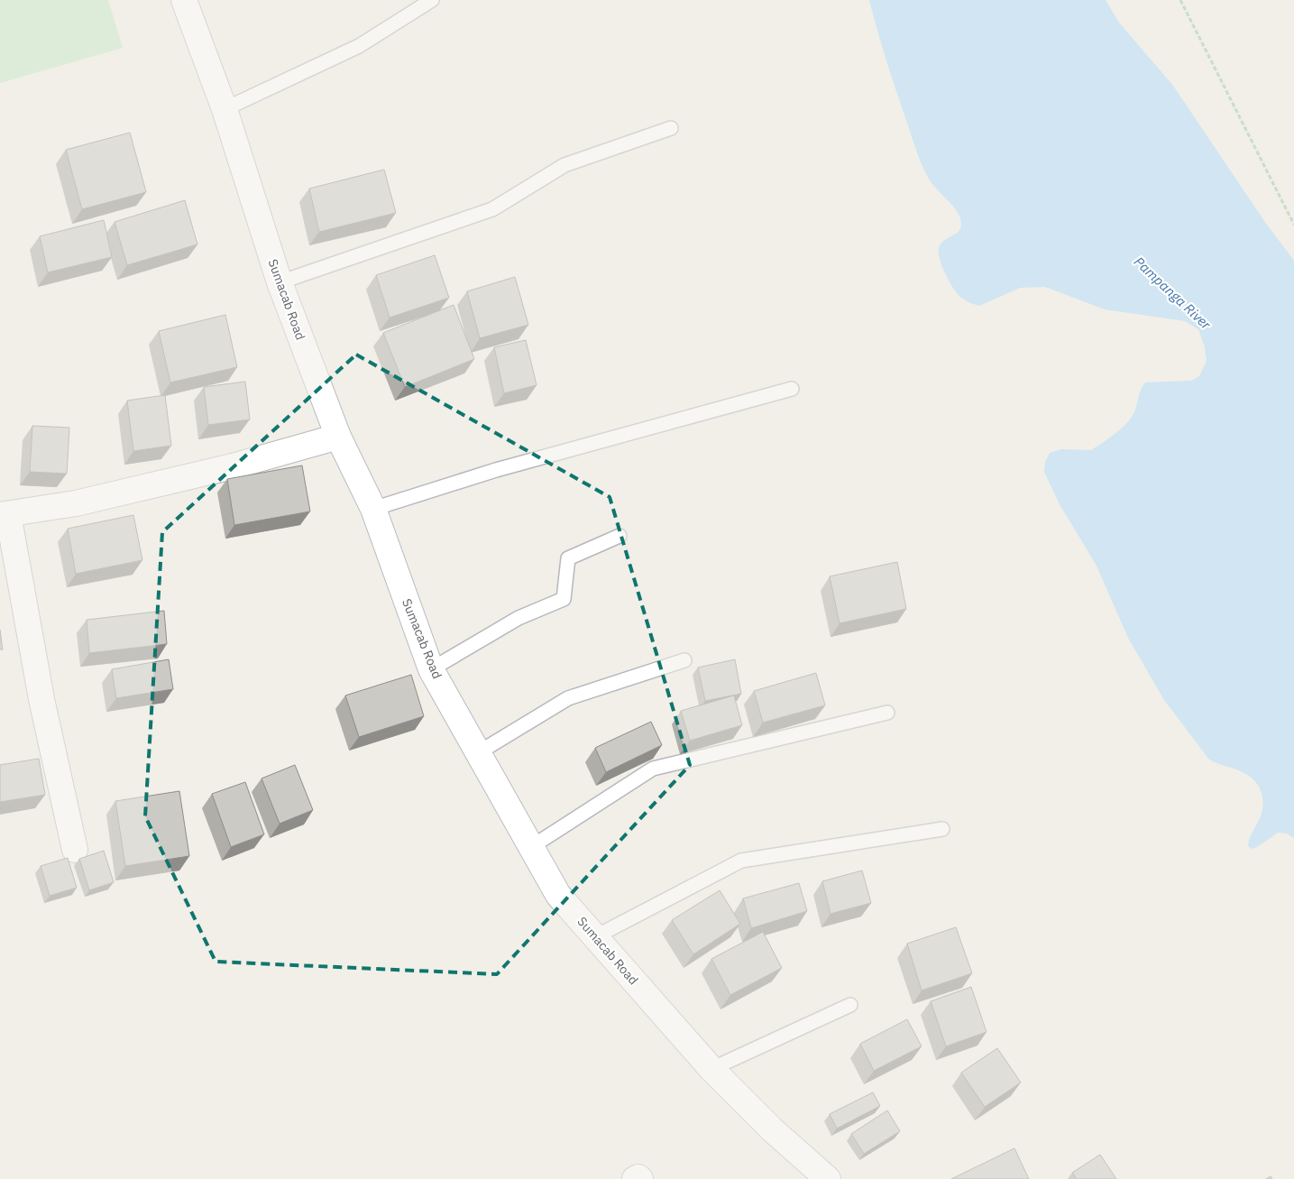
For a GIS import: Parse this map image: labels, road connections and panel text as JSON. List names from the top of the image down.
{
  "streets": {
    "main road": ["Sumacab Road"]
  },
  "water": ["Pampanga River"]
}
